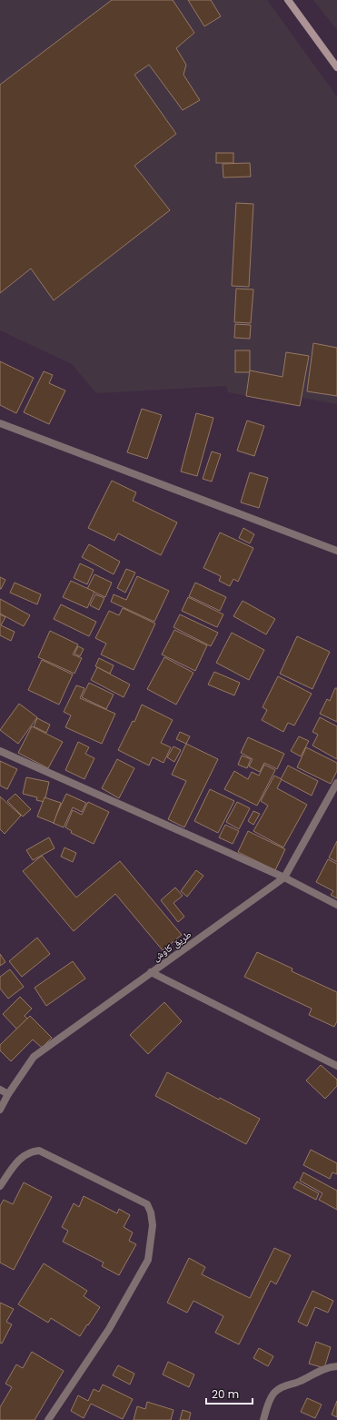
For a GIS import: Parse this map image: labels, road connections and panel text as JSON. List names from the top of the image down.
{
  "streets": {
    "street": ["طريق كاوش"]
  },
  "scale_bar": "20 m"
}
